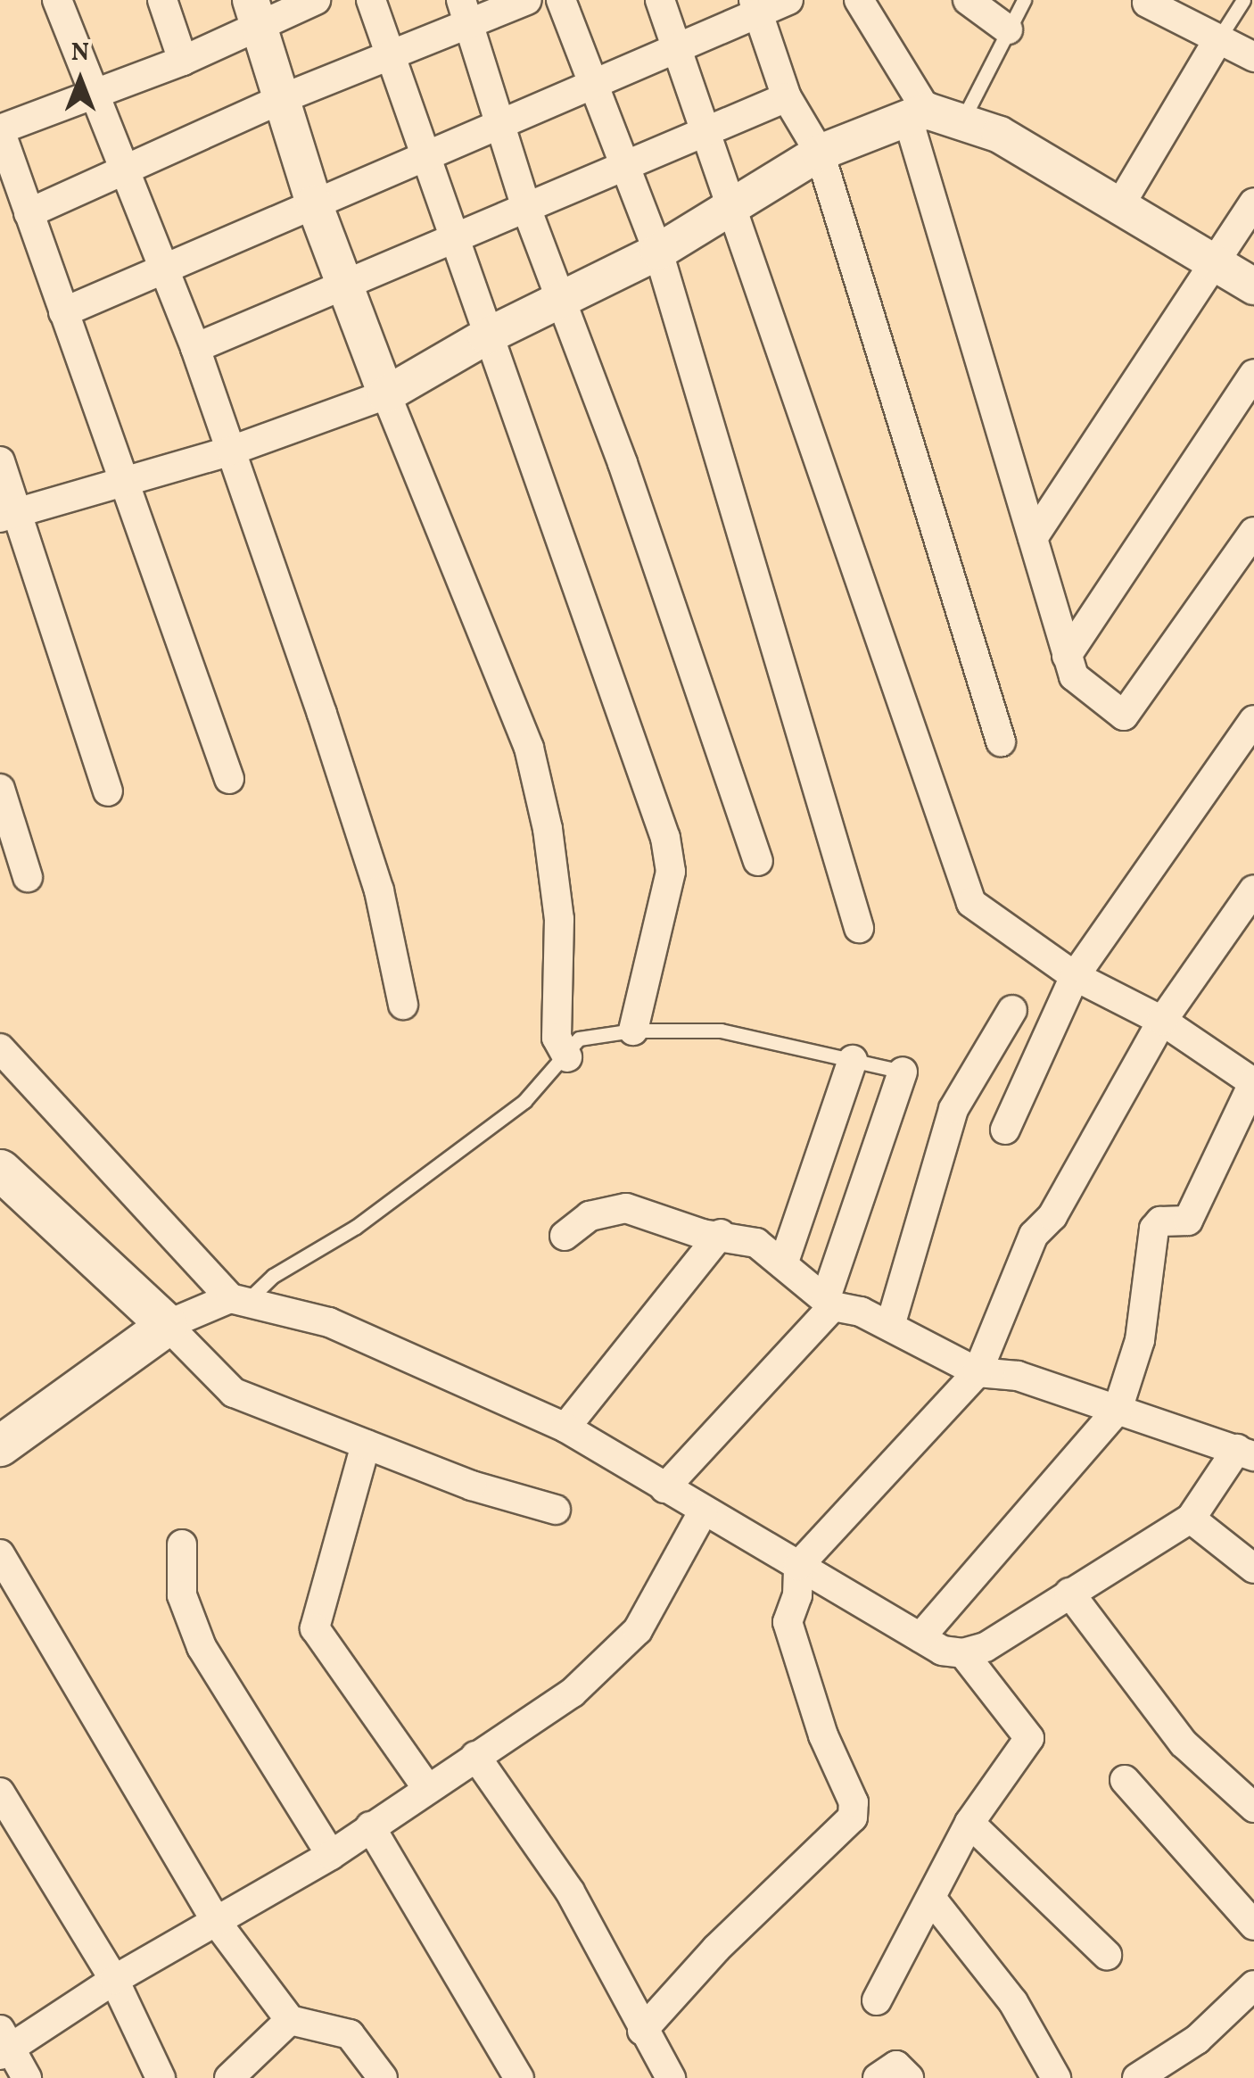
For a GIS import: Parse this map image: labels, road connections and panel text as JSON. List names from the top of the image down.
{
  "north": "top"
}
